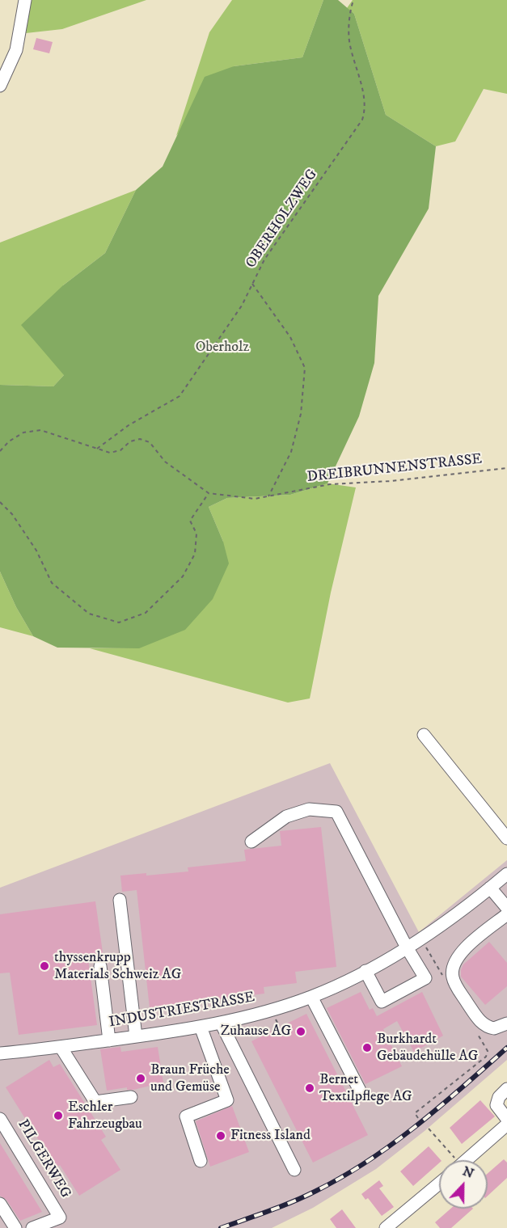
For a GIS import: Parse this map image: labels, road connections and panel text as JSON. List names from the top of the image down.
{
  "streets": {
    "street": ["INDUSTRIESTRASSE", "PILGERWEG"],
    "path": ["OBERHOLZWEG", "DREIBRUNNENSTRASSE"]
  },
  "crossings": [
    ["OBERHOLZWEG", "DREIBRUNNENSTRASSE"]
  ],
  "parks": ["Oberholz"],
  "places": [
    "thyssenkrupp Materials Schweiz AG",
    "Zuhause AG",
    "Burkhardt Gebäudehülle AG",
    "Braun Früche und Gemüse",
    "Bernet Textilpflege AG",
    "Eschler Fahrzeugbau",
    "Fitness Island"
  ],
  "north": "top"
}
